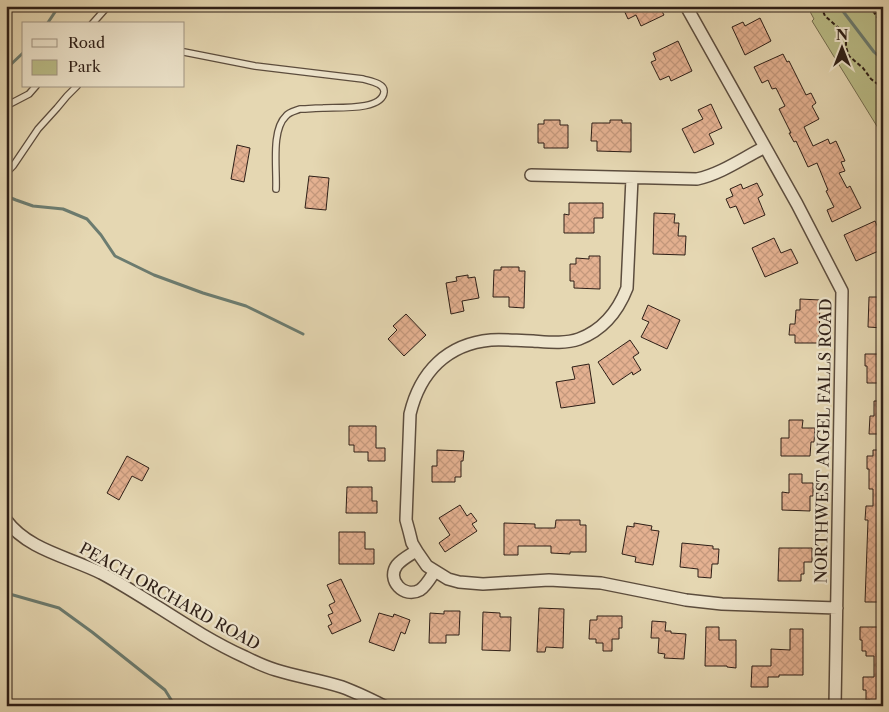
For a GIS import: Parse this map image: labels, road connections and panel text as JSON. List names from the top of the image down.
{
  "streets": {
    "street": ["NORTHWEST ANGEL FALLS ROAD", "PEACH ORCHARD ROAD"]
  },
  "legend": ["Road", "Park"],
  "north": "top"
}
